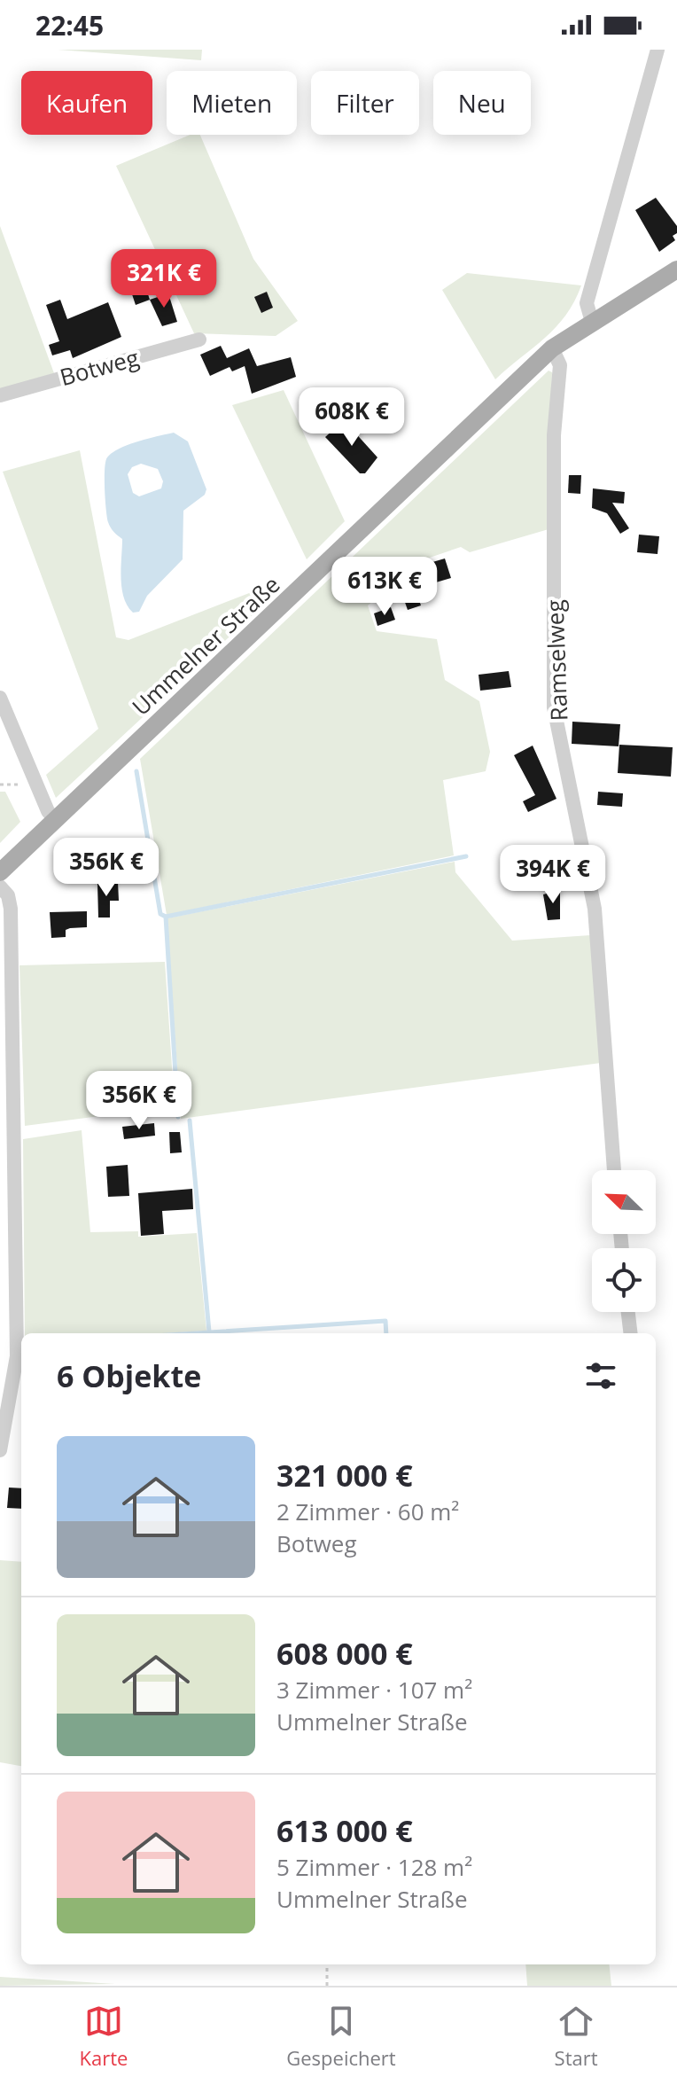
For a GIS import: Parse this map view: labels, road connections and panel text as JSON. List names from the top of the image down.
{
  "streets": {
    "main road": ["Ummelner Straße"],
    "street": ["Botweg", "Ramselweg"]
  },
  "crossings": [
    ["Ummelner Straße", "Ramselweg"]
  ],
  "north": "top left",
  "page": {
    "status": "22:45",
    "chip": [
      "Kaufen",
      "Mieten",
      "Filter",
      "Neu"
    ],
    "price": [
      "321K €",
      "608K €",
      "613K €",
      "356K €",
      "394K €",
      "356K €"
    ],
    "heading": "6 Objekte",
    "list": [
      {
        "name": "321 000 €",
        "note": "2 Zimmer · 60 m² · Botweg"
      },
      {
        "name": "608 000 €",
        "note": "3 Zimmer · 107 m² · Ummelner Straße"
      },
      {
        "name": "613 000 €",
        "note": "5 Zimmer · 128 m² · Ummelner Straße"
      }
    ],
    "tabs": ["Karte", "Gespeichert", "Start"]
  }
}
